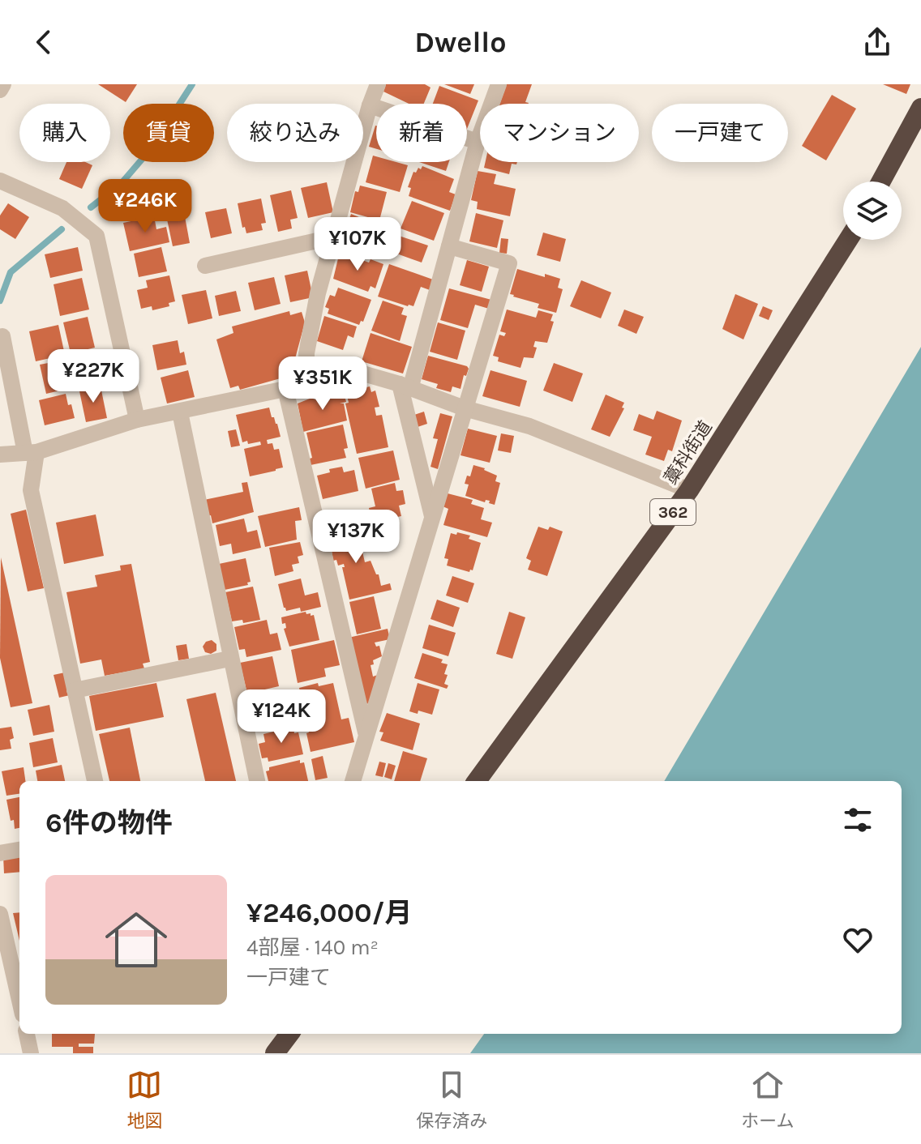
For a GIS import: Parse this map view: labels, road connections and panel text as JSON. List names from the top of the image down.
{
  "streets": {
    "highway": ["藁科街道", "362"]
  },
  "page": {
    "header": "Dwello",
    "chip": [
      "購入",
      "賃貸",
      "絞り込み",
      "新着",
      "マンション",
      "一戸建て"
    ],
    "price": [
      "¥246K",
      "¥107K",
      "¥227K",
      "¥351K",
      "¥137K",
      "¥124K"
    ],
    "heading": "6件の物件",
    "list": [
      {
        "name": "¥246,000/月",
        "note": "4部屋 · 140 m² · 一戸建て"
      }
    ],
    "tabs": ["地図", "保存済み", "ホーム"]
  }
}
